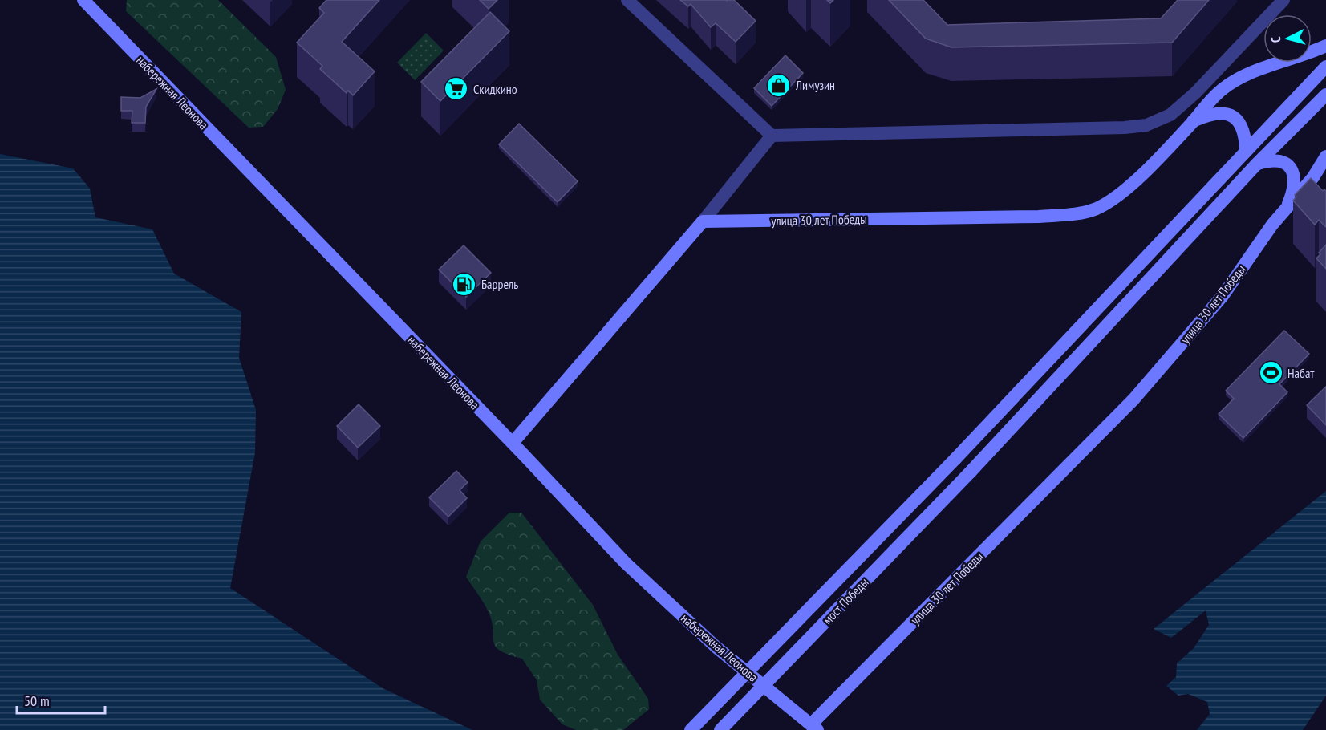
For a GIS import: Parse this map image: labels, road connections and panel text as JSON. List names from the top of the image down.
{
  "streets": {
    "main road": ["набережная Леонова", "улица 30 лет Победы", "мост Победы"]
  },
  "crossings": [
    ["набережная Леонова", "улица 30 лет Победы"]
  ],
  "places": {
    "shop": ["Лимузин"],
    "supermarket": ["Скидкино"],
    "fuel station": ["Баррель"],
    "sports": ["Набат"]
  },
  "scale_bar": "50 m",
  "north": "left"
}
